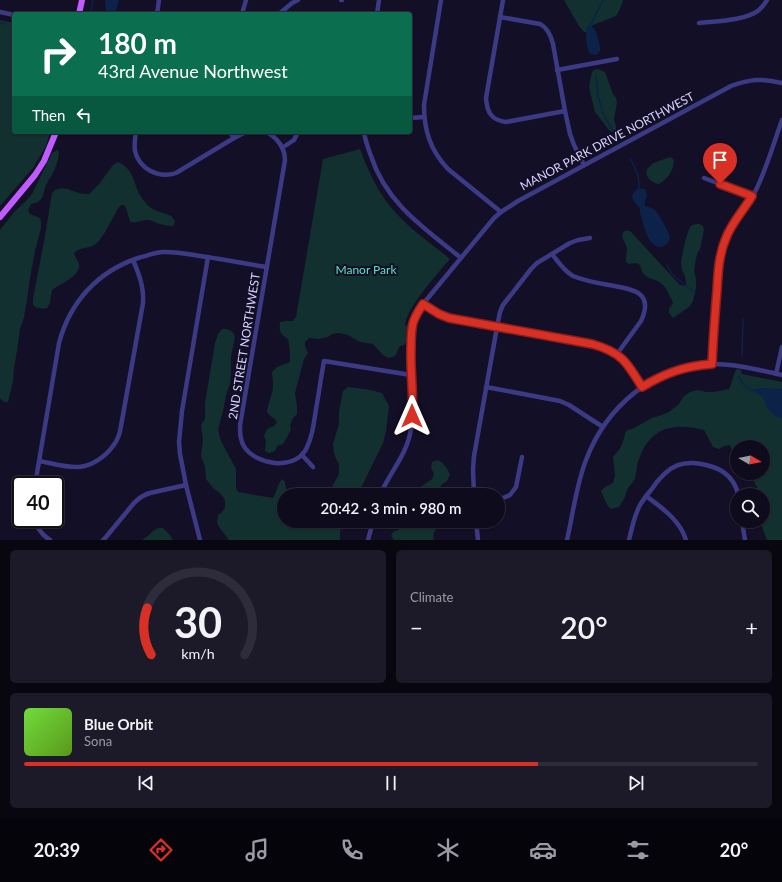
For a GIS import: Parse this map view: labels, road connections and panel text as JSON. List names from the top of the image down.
{
  "streets": {
    "street": ["MANOR PARK DRIVE NORTHWEST", "2ND STREET NORTHWEST"]
  },
  "parks": ["Manor Park"],
  "north": "right",
  "page": {
    "turn": ["180 m", "43rd Avenue Northwest"],
    "then": "Then",
    "limit": "40",
    "trip": "20:42 · 3 min · 980 m",
    "tile": "Climate",
    "heat": ["−", "20°", "+"],
    "song": ["Blue Orbit", "Sona"],
    "tabs": ["20:39", "20°"],
    "gauge": ["30", "km/h"]
  }
}
